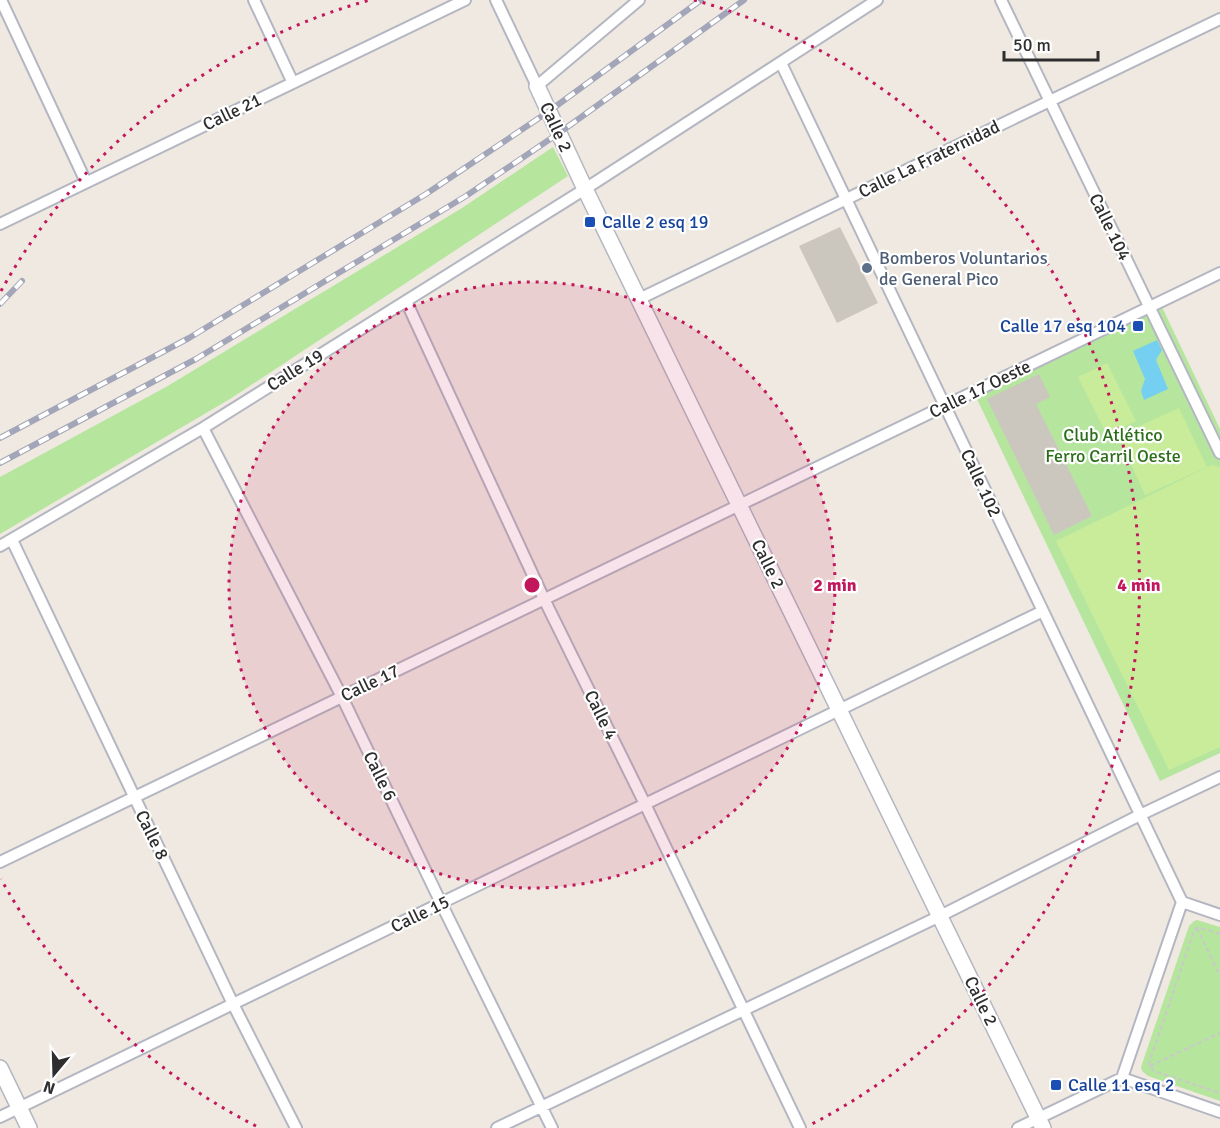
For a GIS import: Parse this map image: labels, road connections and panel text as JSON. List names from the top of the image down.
{
  "streets": {
    "street": [
      "Calle 21",
      "Calle 2",
      "Calle La Fraternidad",
      "Calle 104",
      "Calle 19",
      "Calle 17 Oeste",
      "Calle 102",
      "Calle 17",
      "Calle 4",
      "Calle 6",
      "Calle 8",
      "Calle 15"
    ]
  },
  "crossings": [
    ["Calle 2", "Calle La Fraternidad"],
    ["Calle 2", "Calle 19"],
    ["Calle 2", "Calle 17 Oeste"],
    ["Calle 2", "Calle 17"],
    ["Calle 2", "Calle 15"],
    ["Calle La Fraternidad", "Calle 104"],
    ["Calle La Fraternidad", "Calle 102"],
    ["Calle 104", "Calle 17 Oeste"],
    ["Calle 19", "Calle 102"],
    ["Calle 19", "Calle 4"],
    ["Calle 19", "Calle 6"],
    ["Calle 19", "Calle 8"],
    ["Calle 17 Oeste", "Calle 102"],
    ["Calle 17 Oeste", "Calle 17"],
    ["Calle 102", "Calle 15"],
    ["Calle 17", "Calle 4"],
    ["Calle 17", "Calle 6"],
    ["Calle 17", "Calle 8"],
    ["Calle 4", "Calle 15"],
    ["Calle 6", "Calle 15"],
    ["Calle 8", "Calle 15"]
  ],
  "parks": ["Club Atlético Ferro Carril Oeste"],
  "places": {
    "transit": ["Calle 2 esq 19", "Calle 17 esq 104", "Calle 11 esq 2"],
    "other": ["Bomberos Voluntarios de General Pico"]
  },
  "scale_bar": "50 m",
  "north": "bottom",
  "rings": ["2 min", "4 min"]
}
